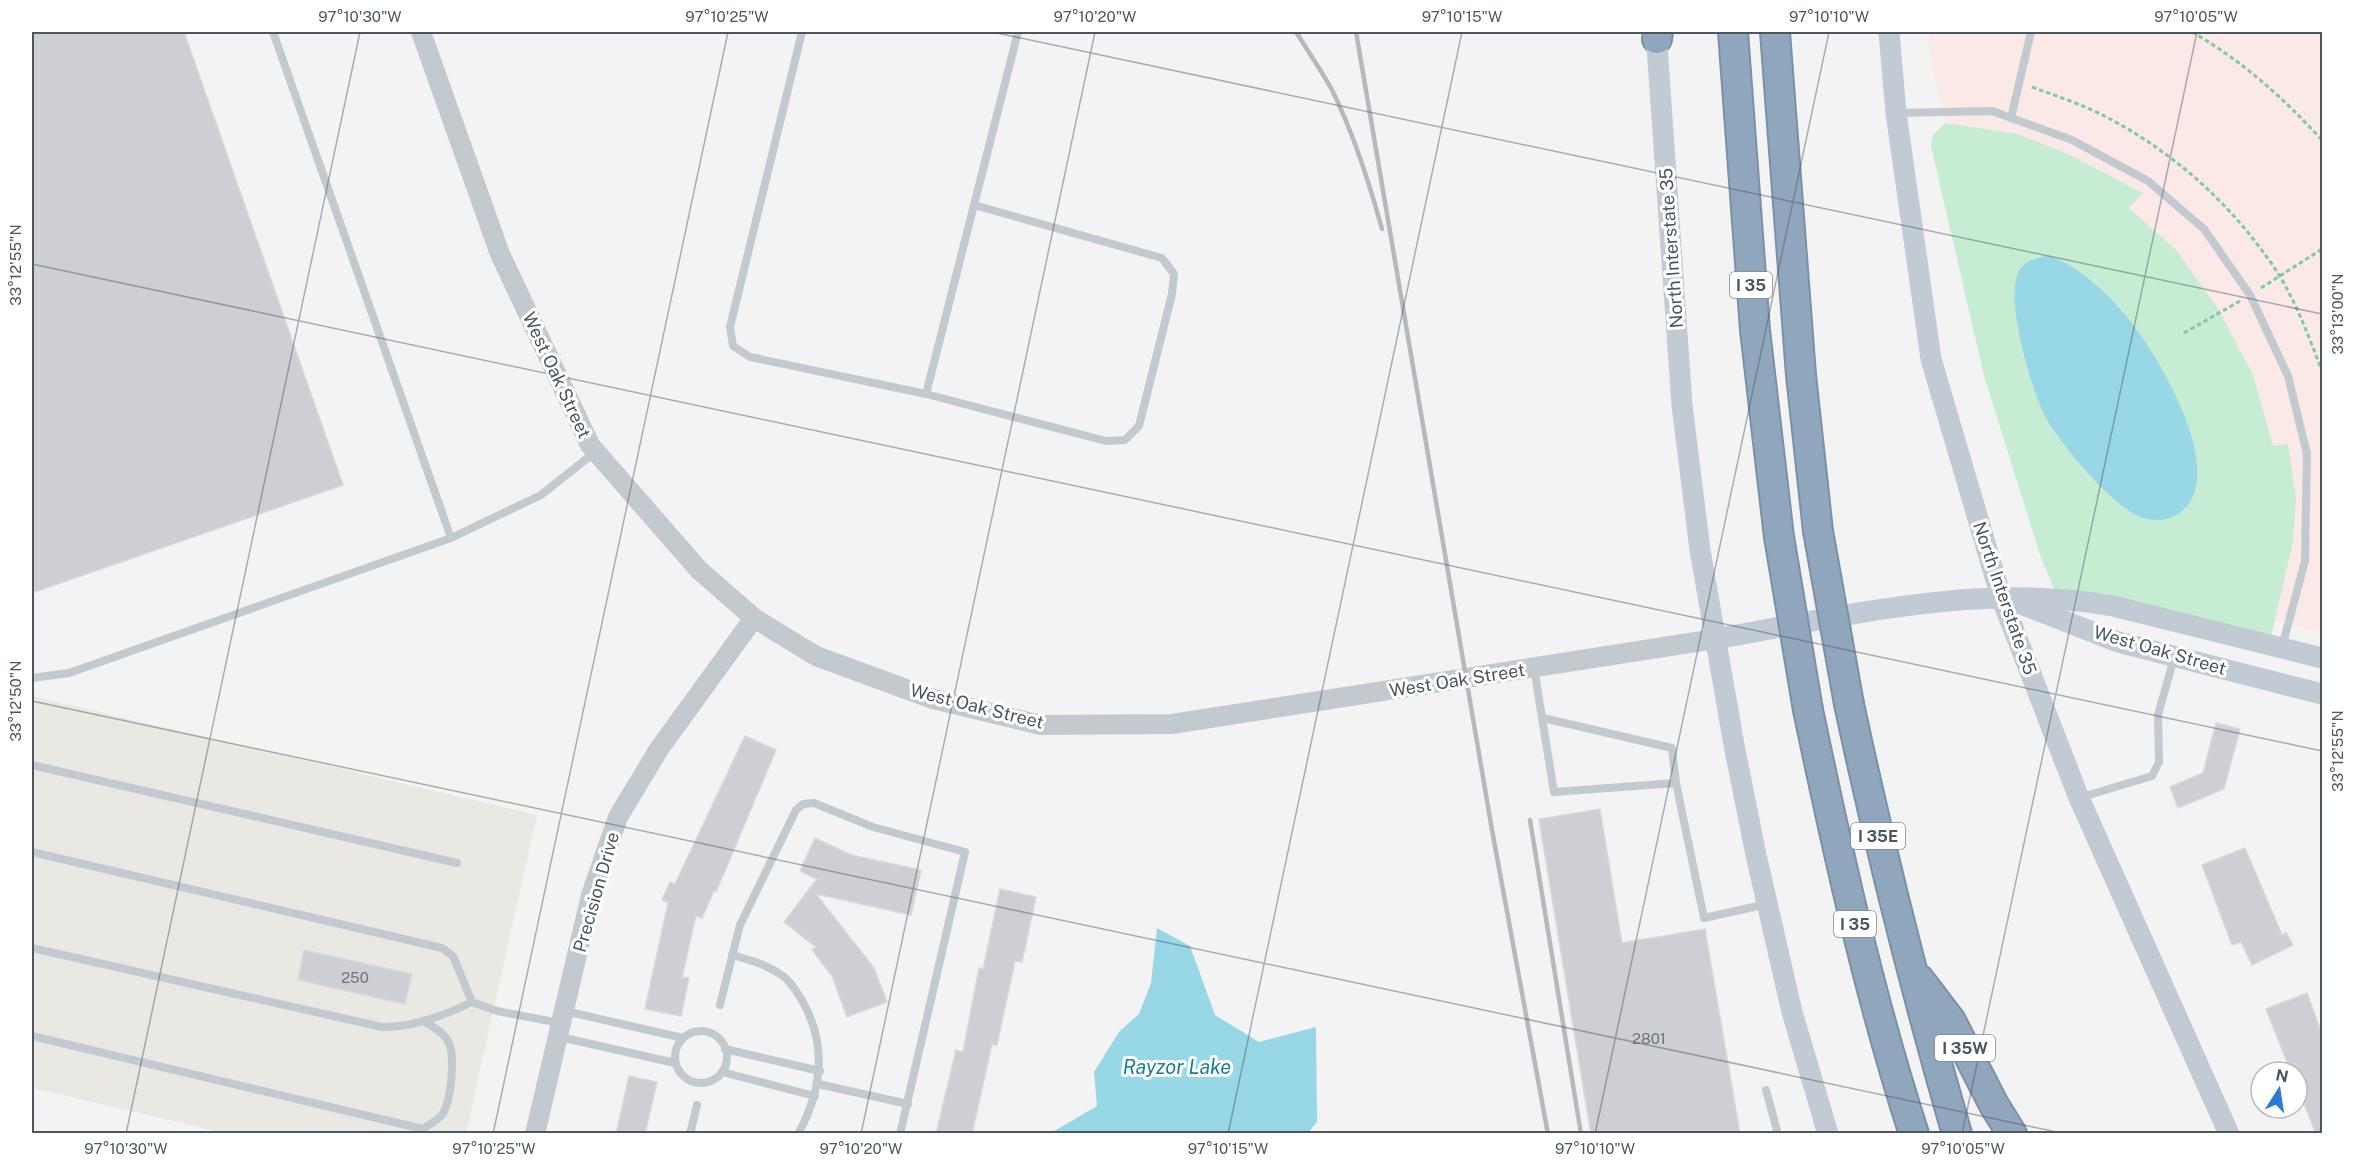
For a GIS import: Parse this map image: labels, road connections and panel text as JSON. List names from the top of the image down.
{
  "streets": {
    "highway": ["I 35", "I 35E", "I 35W"],
    "main road": ["North Interstate 35", "West Oak Street"],
    "street": ["Precision Drive"]
  },
  "crossings": [
    ["North Interstate 35", "West Oak Street"],
    ["West Oak Street", "Precision Drive"],
    ["I 35E", "I 35W"]
  ],
  "water": ["Rayzor Lake"],
  "house_numbers": ["250", "2801"],
  "north": "top",
  "coordinates": [
    "97°10'30\"W",
    "97°10'25\"W",
    "97°10'20\"W",
    "97°10'15\"W",
    "97°10'10\"W",
    "97°10'05\"W",
    "33°12'55\"N",
    "33°13'00\"N",
    "33°12'50\"N"
  ]
}
